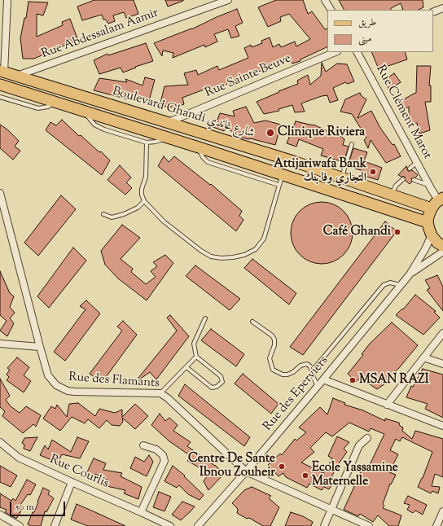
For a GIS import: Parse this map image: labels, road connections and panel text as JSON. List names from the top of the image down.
{
  "streets": {
    "main road": ["Boulevard Ghandi شارع غاندي"],
    "street": [
      "Rue Abdessalam Aamir",
      "Rue Sainte Beuve",
      "Rue Clément Marot",
      "Rue des Flamants",
      "Rue des Eperviers",
      "Rue Courlis"
    ]
  },
  "crossings": [
    ["Rue Abdessalam Aamir", "Boulevard Ghandi شارع غاندي"],
    ["Rue Sainte Beuve", "Boulevard Ghandi شارع غاندي"],
    ["Rue des Flamants", "Rue des Eperviers"]
  ],
  "places": [
    "Clinique Riviera",
    "Attijariwafa Bank التجاري وفا بنك",
    "Café Ghandi",
    "MSAN RAZI",
    "Centre De Sante Ibnou Zouheir",
    "Ecole Yassamine Maternelle"
  ],
  "legend": ["طريق", "مبنى"],
  "scale_bar": "50 m"
}
